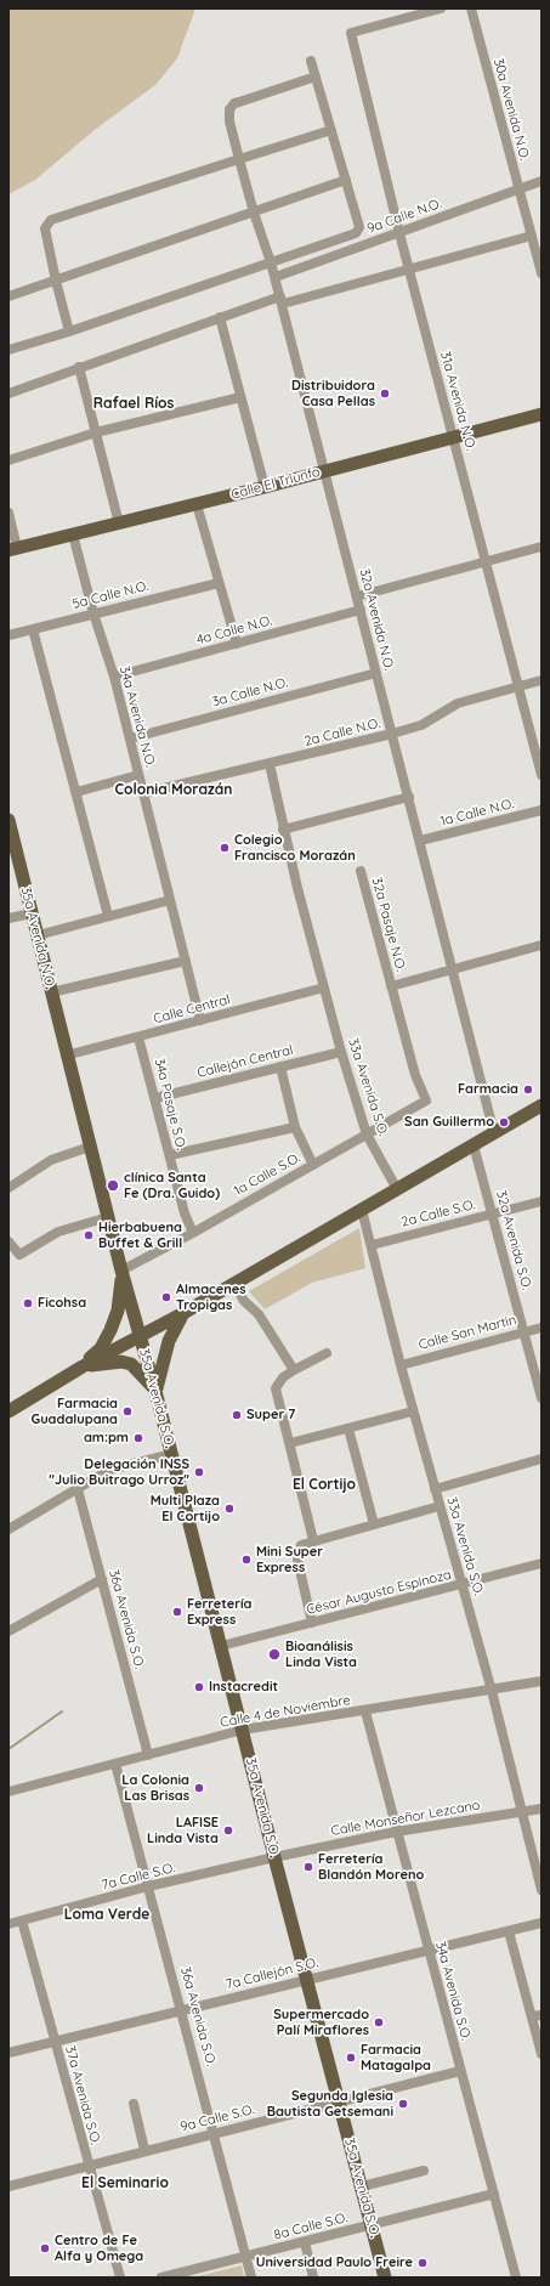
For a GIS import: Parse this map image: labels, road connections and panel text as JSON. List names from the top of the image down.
{
  "streets": {
    "main road": ["Calle El Triunfo", "35a Avenida N.O.", "35a Avenida S.O."],
    "street": [
      "30a Avenida N.O.",
      "9a Calle N.O.",
      "31a Avenida N.O.",
      "5a Calle N.O.",
      "32a Avenida N.O.",
      "4a Calle N.O.",
      "3a Calle N.O.",
      "34a Avenida N.O.",
      "2a Calle N.O.",
      "1a Calle N.O.",
      "32a Pasaje N.O.",
      "Calle Central",
      "Callejón Central",
      "33a Avenida S.O.",
      "34a Pasaje S.O.",
      "1a Calle S.O.",
      "2a Calle S.O.",
      "32a Avenida S.O.",
      "Calle San Martin",
      "César Augusto Espinoza",
      "36a Avenida S.O.",
      "Calle 4 de Noviembre",
      "Calle Monseñor Lezcano",
      "7a Calle S.O.",
      "7a Callejón S.O.",
      "34a Avenida S.O.",
      "37a Avenida S.O.",
      "9a Calle S.O.",
      "8a Calle S.O."
    ]
  },
  "crossings": [
    ["30a Avenida N.O.", "9a Calle N.O."],
    ["9a Calle N.O.", "31a Avenida N.O."],
    ["9a Calle N.O.", "32a Avenida N.O."],
    ["31a Avenida N.O.", "Calle El Triunfo"],
    ["31a Avenida N.O.", "2a Calle N.O."],
    ["Calle El Triunfo", "32a Avenida N.O."],
    ["Calle El Triunfo", "34a Avenida N.O."],
    ["5a Calle N.O.", "34a Avenida N.O."],
    ["32a Avenida N.O.", "4a Calle N.O."],
    ["32a Avenida N.O.", "3a Calle N.O."],
    ["32a Avenida N.O.", "2a Calle N.O."],
    ["32a Avenida N.O.", "1a Calle N.O."],
    ["4a Calle N.O.", "34a Avenida N.O."],
    ["3a Calle N.O.", "34a Avenida N.O."],
    ["34a Avenida N.O.", "2a Calle N.O."],
    ["34a Avenida N.O.", "Calle Central"],
    ["2a Calle N.O.", "33a Avenida S.O."],
    ["32a Pasaje N.O.", "1a Calle S.O."],
    ["35a Avenida N.O.", "Calle Central"],
    ["Calle Central", "33a Avenida S.O."],
    ["Calle Central", "34a Pasaje S.O."],
    ["Callejón Central", "33a Avenida S.O."],
    ["Callejón Central", "34a Pasaje S.O."],
    ["33a Avenida S.O.", "1a Calle S.O."],
    ["33a Avenida S.O.", "2a Calle S.O."],
    ["33a Avenida S.O.", "Calle San Martin"],
    ["33a Avenida S.O.", "César Augusto Espinoza"],
    ["33a Avenida S.O.", "Calle 4 de Noviembre"],
    ["33a Avenida S.O.", "Calle Monseñor Lezcano"],
    ["34a Pasaje S.O.", "1a Calle S.O."],
    ["2a Calle S.O.", "32a Avenida S.O."],
    ["32a Avenida S.O.", "Calle San Martin"],
    ["35a Avenida S.O.", "César Augusto Espinoza"],
    ["35a Avenida S.O.", "Calle 4 de Noviembre"],
    ["35a Avenida S.O.", "Calle Monseñor Lezcano"],
    ["35a Avenida S.O.", "7a Calle S.O."],
    ["35a Avenida S.O.", "7a Callejón S.O."],
    ["35a Avenida S.O.", "9a Calle S.O."],
    ["35a Avenida S.O.", "8a Calle S.O."],
    ["36a Avenida S.O.", "Calle 4 de Noviembre"],
    ["36a Avenida S.O.", "7a Calle S.O."],
    ["36a Avenida S.O.", "7a Callejón S.O."],
    ["36a Avenida S.O.", "9a Calle S.O."],
    ["36a Avenida S.O.", "8a Calle S.O."],
    ["Calle 4 de Noviembre", "34a Avenida S.O."],
    ["Calle Monseñor Lezcano", "7a Calle S.O."],
    ["Calle Monseñor Lezcano", "34a Avenida S.O."],
    ["7a Calle S.O.", "37a Avenida S.O."],
    ["7a Callejón S.O.", "34a Avenida S.O."],
    ["7a Callejón S.O.", "37a Avenida S.O."],
    ["34a Avenida S.O.", "9a Calle S.O."],
    ["34a Avenida S.O.", "8a Calle S.O."],
    ["37a Avenida S.O.", "9a Calle S.O."]
  ],
  "districts": [
    "Rafael Ríos",
    "Colonia Morazán",
    "El Cortijo",
    "Loma Verde",
    "El Seminario"
  ],
  "places": [
    "Distribuidora Casa Pellas",
    "Colegio Francisco Morazán",
    "Farmacia",
    "San Guillermo",
    "clínica Santa Fe (Dra. Guido)",
    "Hierbabuena Buffet & Grill",
    "Almacenes Tropigas",
    "Ficohsa",
    "Farmacia Guadalupana",
    "Super 7",
    "am:pm",
    "Delegación INSS \"Julio Buitrago Urroz\"",
    "Multi Plaza El Cortijo",
    "Mini Super Express",
    "Ferretería Express",
    "Bioanálisis Linda Vista",
    "Instacredit",
    "La Colonia Las Brisas",
    "LAFISE Linda Vista",
    "Ferretería Blandón Moreno",
    "Supermercado Palí Miraflores",
    "Farmacia Matagalpa",
    "Segunda Iglesia Bautista Getsemani",
    "Centro de Fe Alfa y Omega",
    "Universidad Paulo Freire"
  ]
}
